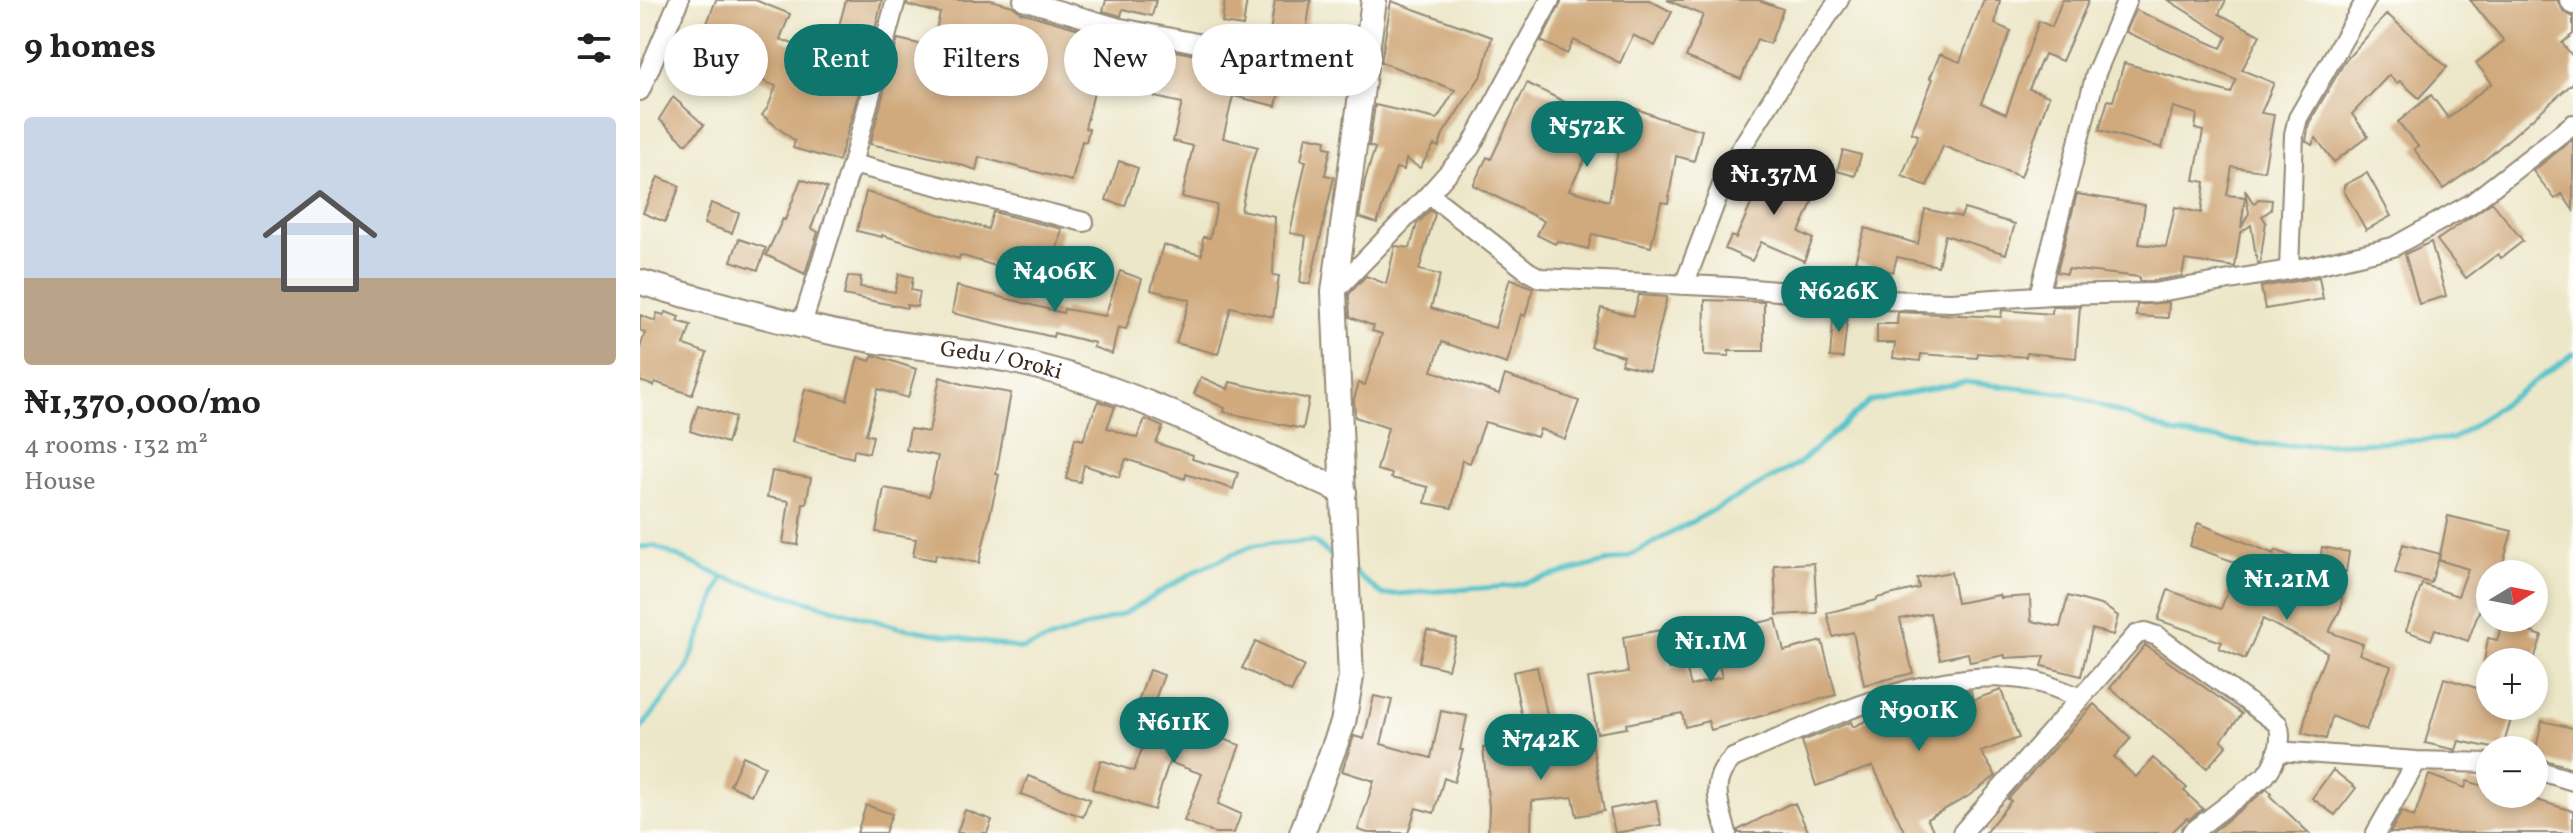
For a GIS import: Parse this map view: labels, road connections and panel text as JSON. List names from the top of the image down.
{
  "streets": {
    "street": ["Gedu / Oroki"]
  },
  "north": "right",
  "page": {
    "heading": "9 homes",
    "chip": [
      "Buy",
      "Rent",
      "Filters",
      "New",
      "Apartment"
    ],
    "list": [
      {
        "name": "₦1,370,000/mo",
        "note": "4 rooms · 132 m² · House"
      }
    ],
    "price": [
      "₦572K",
      "₦1.37M",
      "₦406K",
      "₦626K",
      "₦1.21M",
      "₦1.1M",
      "₦901K",
      "₦611K",
      "₦742K"
    ],
    "map_buttons": ["+", "−"]
  }
}
